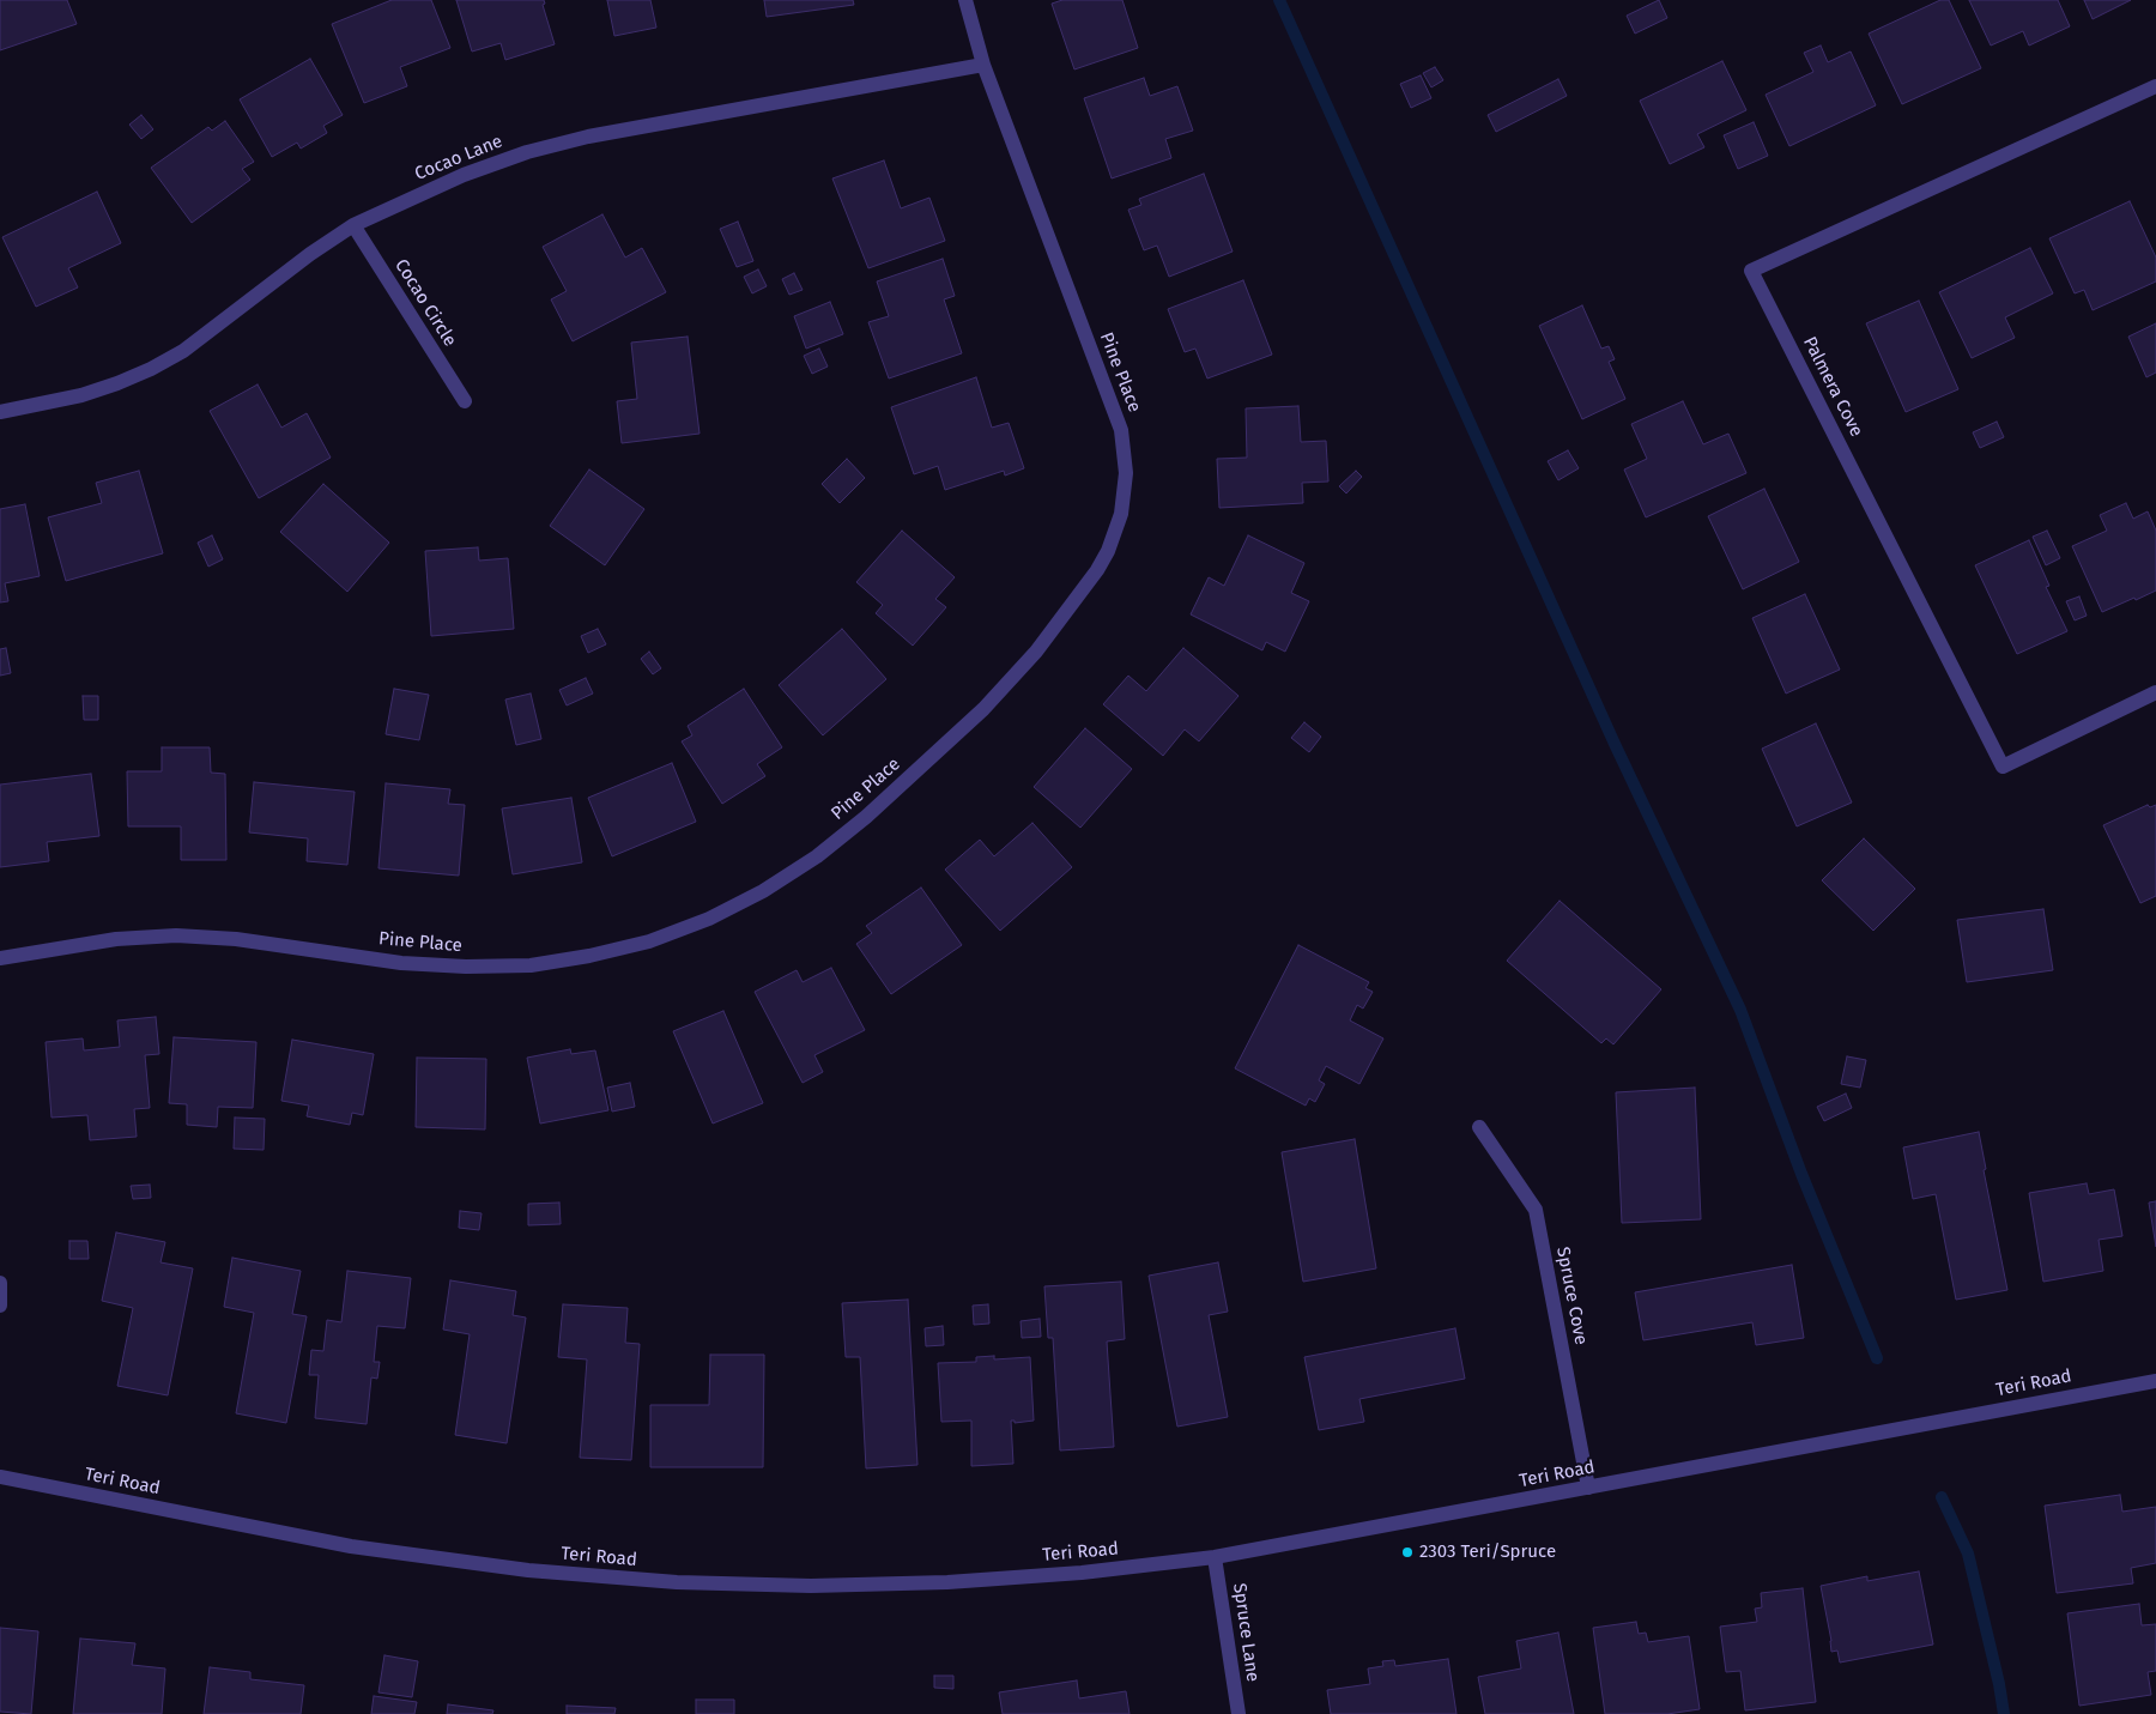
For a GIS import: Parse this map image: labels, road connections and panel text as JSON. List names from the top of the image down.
{
  "streets": {
    "street": [
      "Cocao Lane",
      "Cocao Circle",
      "Pine Place",
      "Palmera Cove",
      "Spruce Cove",
      "Teri Road",
      "Spruce Lane"
    ]
  },
  "crossings": [
    ["Cocao Lane", "Cocao Circle"],
    ["Cocao Lane", "Pine Place"],
    ["Spruce Cove", "Teri Road"],
    ["Teri Road", "Spruce Lane"]
  ],
  "places": ["2303 Teri/Spruce"]
}
